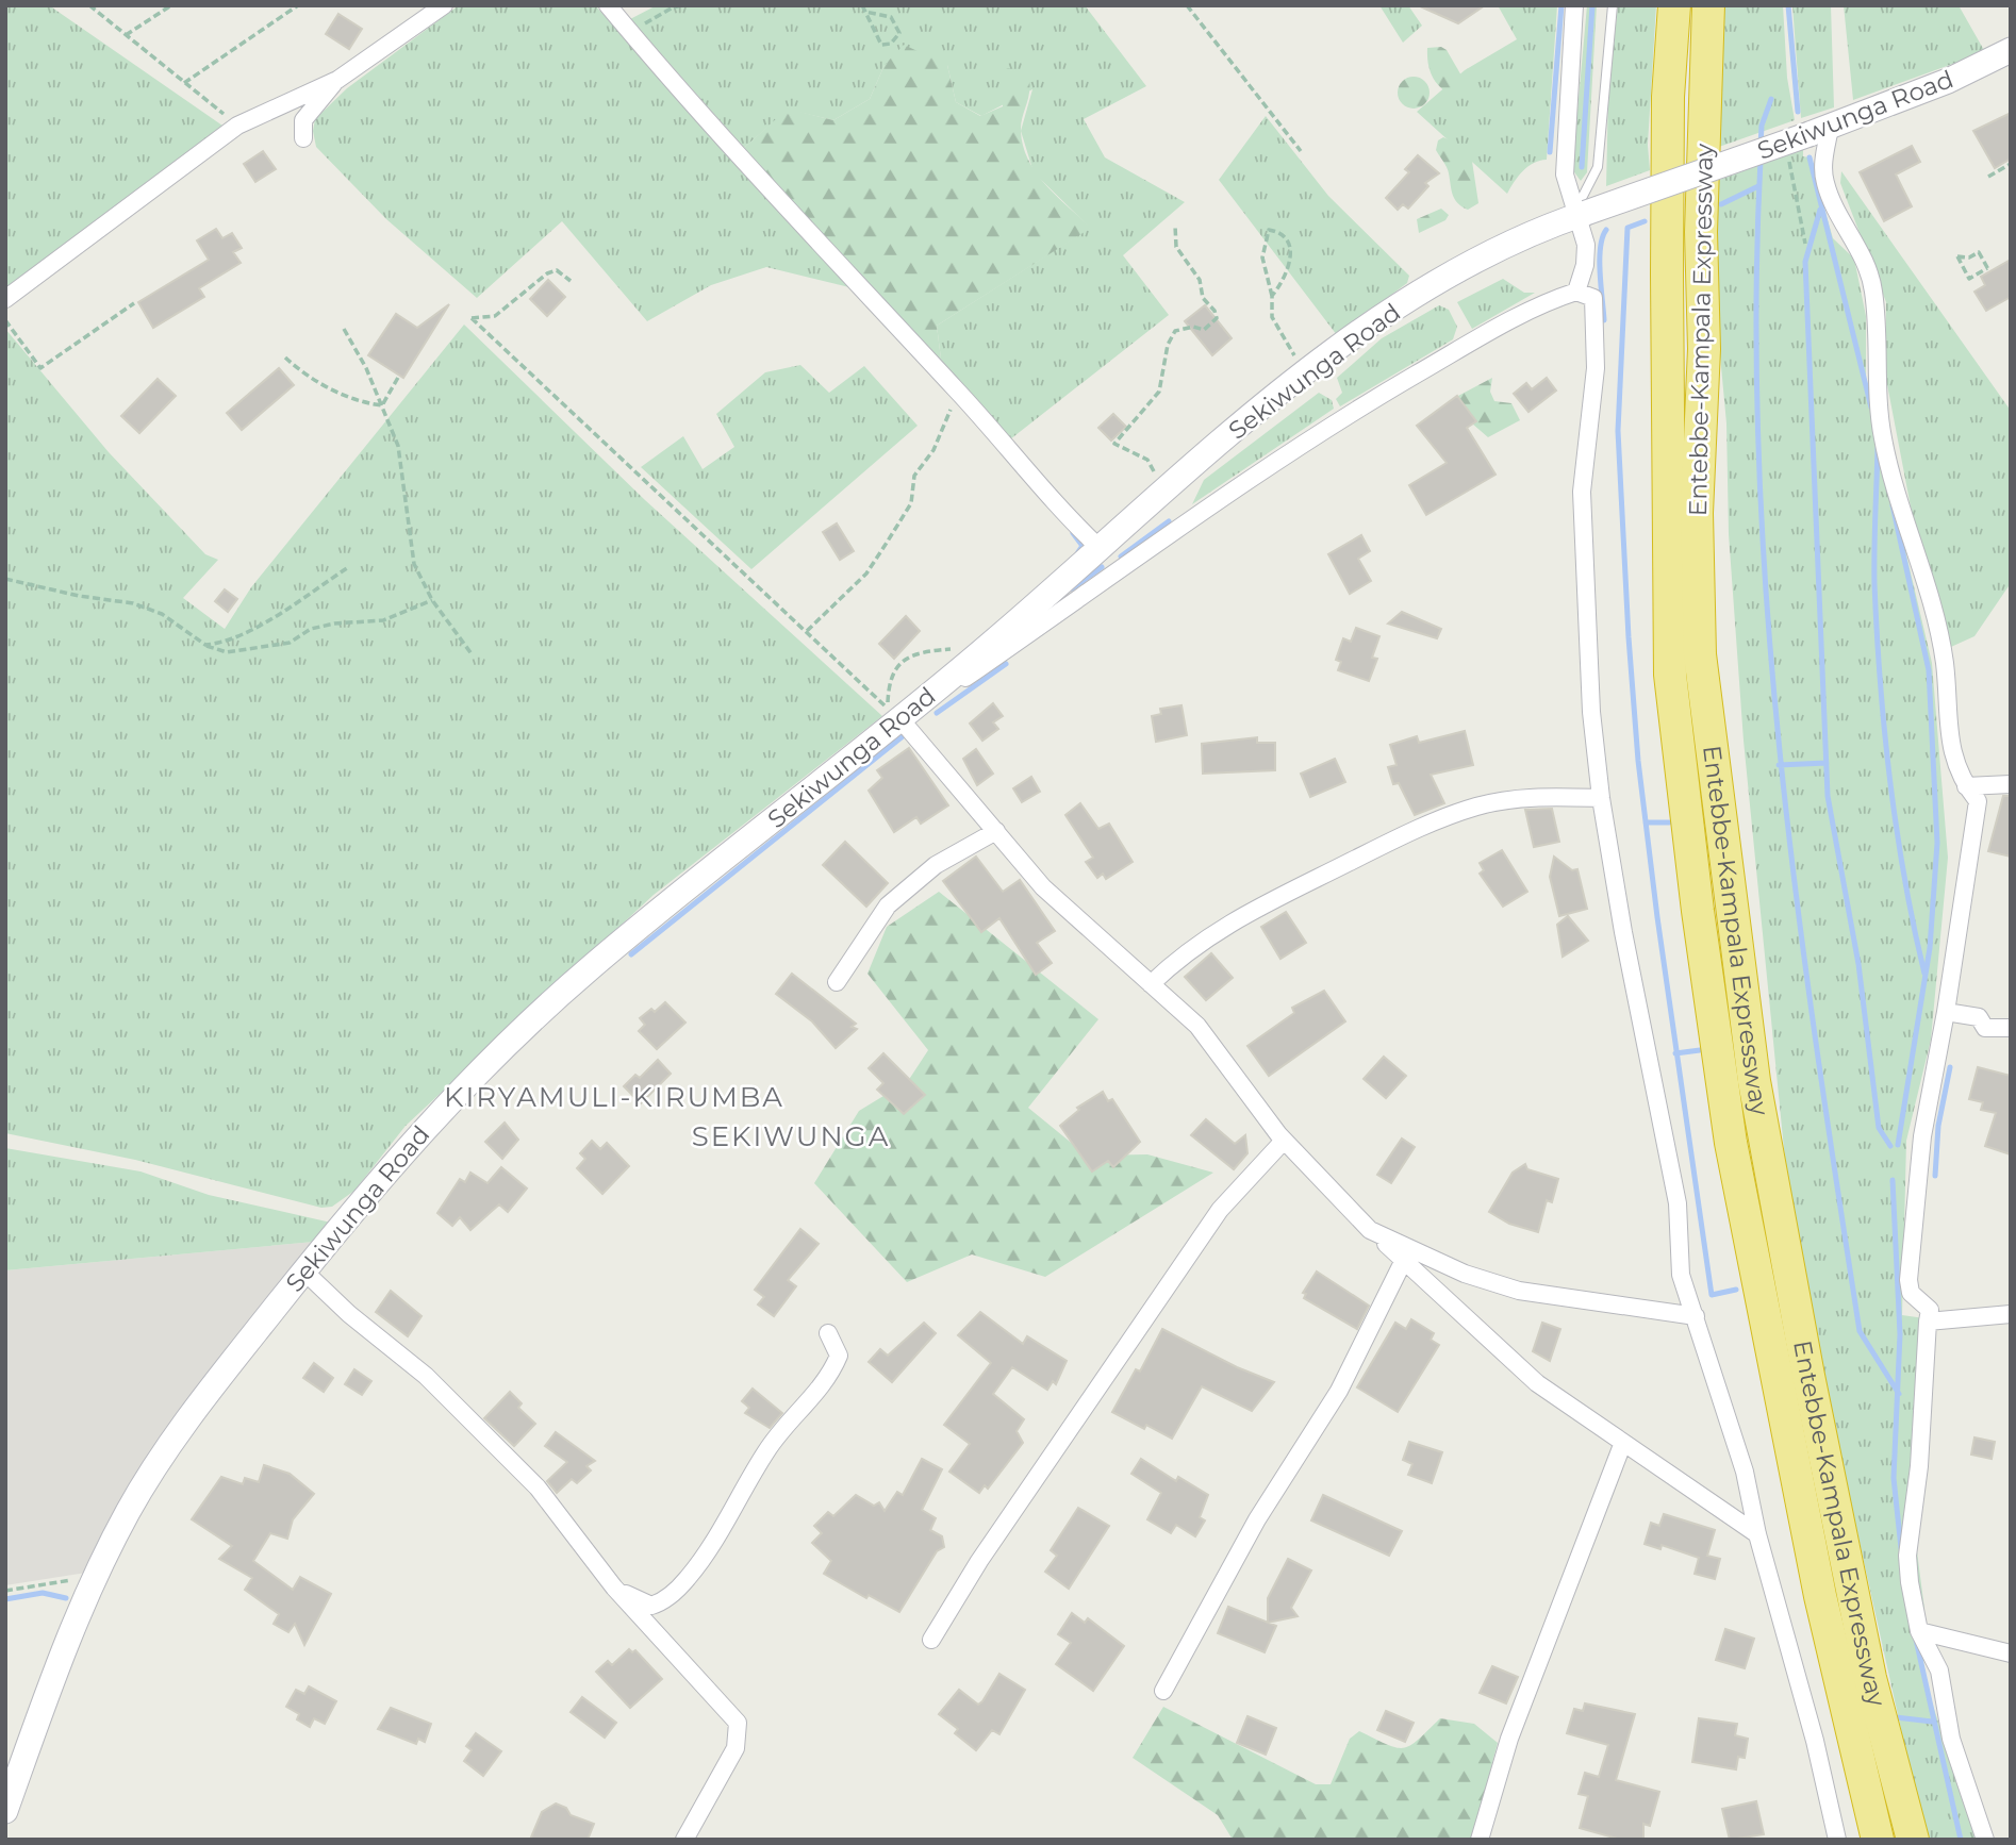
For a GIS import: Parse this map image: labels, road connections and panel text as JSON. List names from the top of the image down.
{
  "streets": {
    "highway": ["Entebbe-Kampala Expressway"],
    "main road": ["Sekiwunga Road"]
  },
  "districts": ["KIRYAMULI-KIRUMBA", "SEKIWUNGA"]
}
